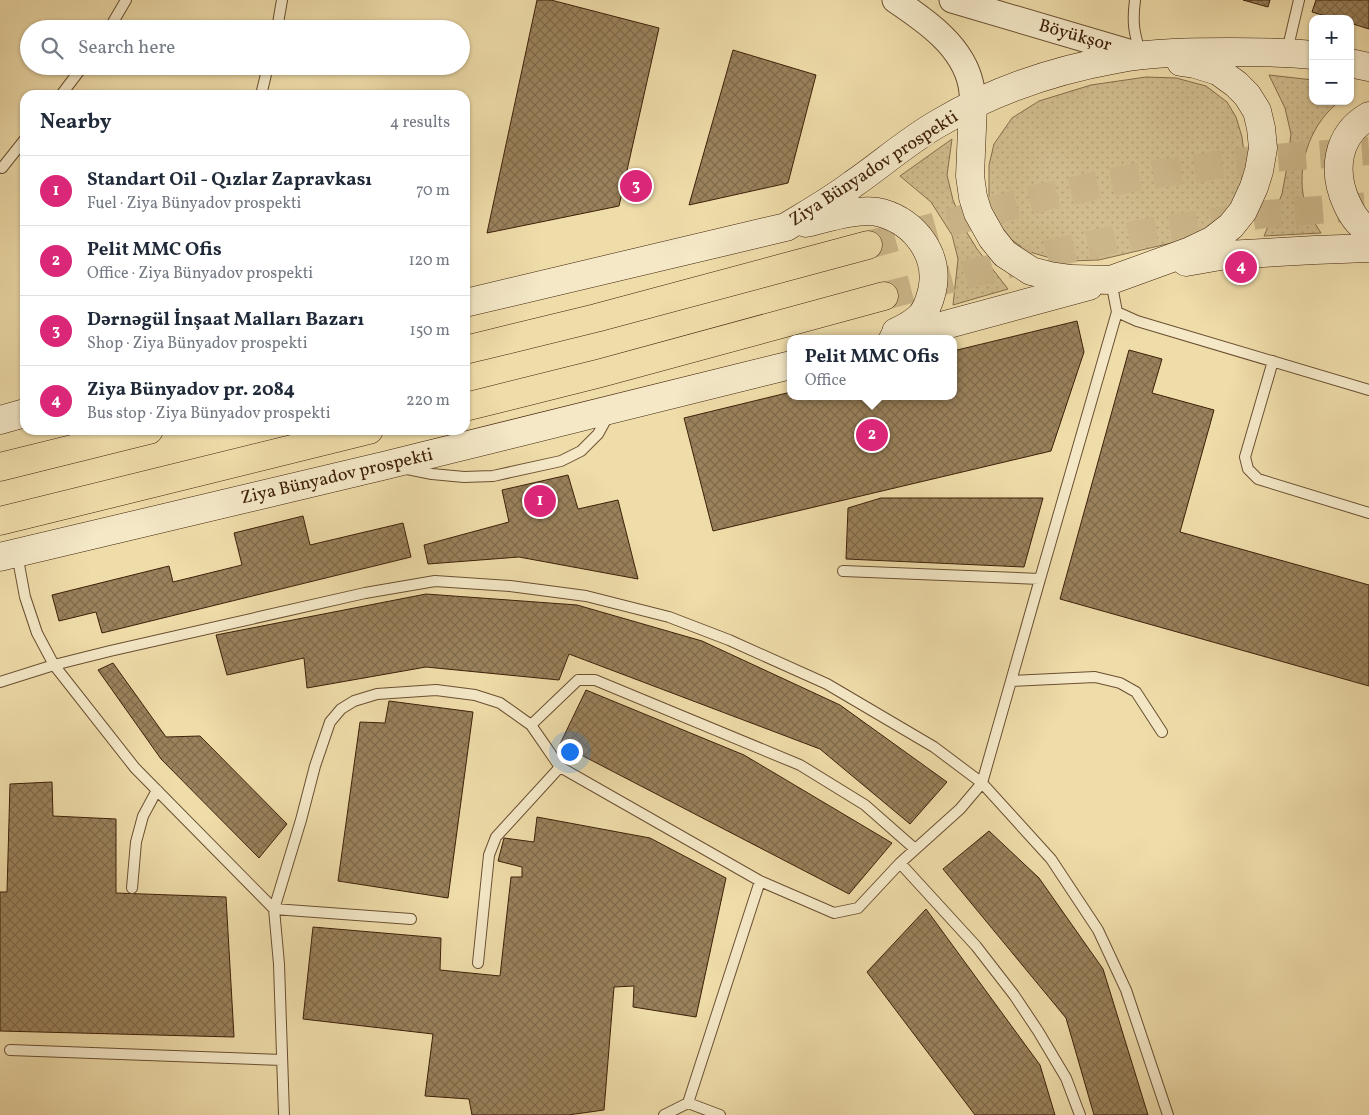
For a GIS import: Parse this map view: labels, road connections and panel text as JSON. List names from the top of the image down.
{
  "streets": {
    "main road": ["Ziya Bünyadov prospekti"],
    "street": ["Böyükşor"]
  },
  "crossings": [
    ["Böyükşor", "Ziya Bünyadov prospekti"]
  ],
  "page": {
    "map_buttons": ["+", "−"],
    "search": "Search here",
    "heading": ["Nearby", "4 results"],
    "list": [
      {
        "mark": "1",
        "name": "Standart Oil - Qızlar Zapravkası",
        "note": "Fuel · Ziya Bünyadov prospekti",
        "value": "70 m"
      },
      {
        "mark": "2",
        "name": "Pelit MMC Ofis",
        "note": "Office · Ziya Bünyadov prospekti",
        "value": "120 m"
      },
      {
        "mark": "3",
        "name": "Dərnəgül İnşaat Malları Bazarı",
        "note": "Shop · Ziya Bünyadov prospekti",
        "value": "150 m"
      },
      {
        "mark": "4",
        "name": "Ziya Bünyadov pr. 2084",
        "note": "Bus stop · Ziya Bünyadov prospekti",
        "value": "220 m"
      }
    ],
    "pins": [
      "3",
      "4",
      "2",
      "1"
    ],
    "popup": ["Pelit MMC Ofis", "Office"]
  }
}
